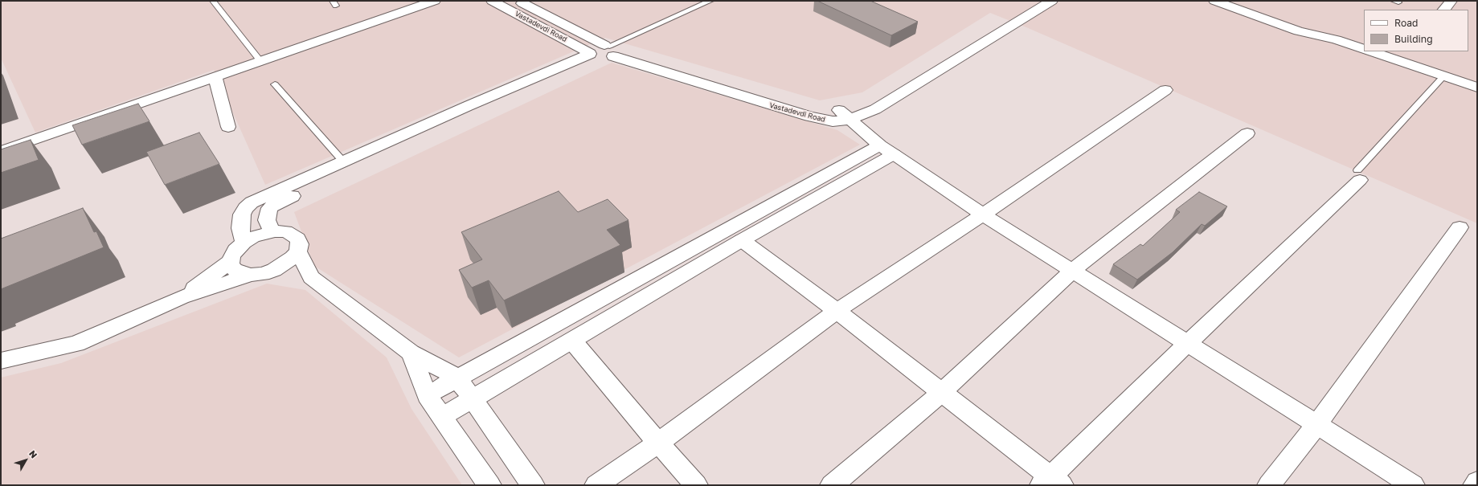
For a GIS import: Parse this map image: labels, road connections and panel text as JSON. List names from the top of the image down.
{
  "streets": {
    "street": ["Vastadevdi Road"]
  },
  "legend": ["Road", "Building"],
  "north": "top right"
}
